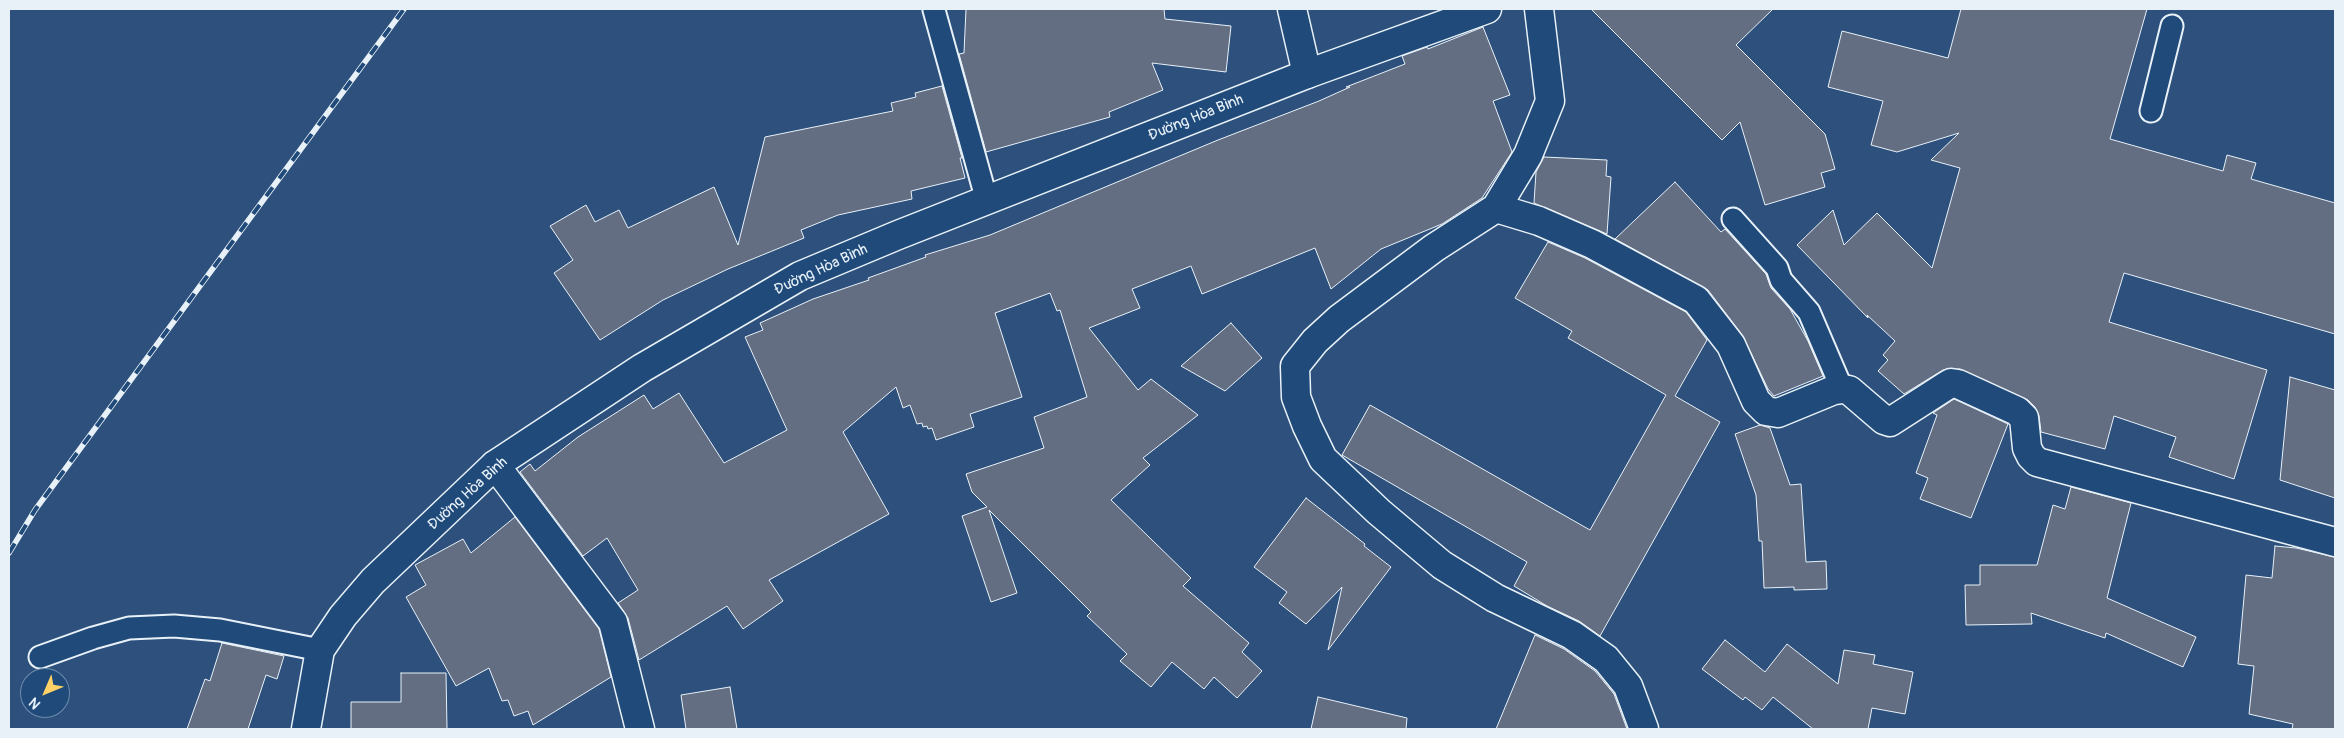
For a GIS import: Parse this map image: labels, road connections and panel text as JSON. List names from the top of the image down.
{
  "streets": {
    "street": ["Đường Hòa Bình"]
  },
  "north": "bottom left"
}
